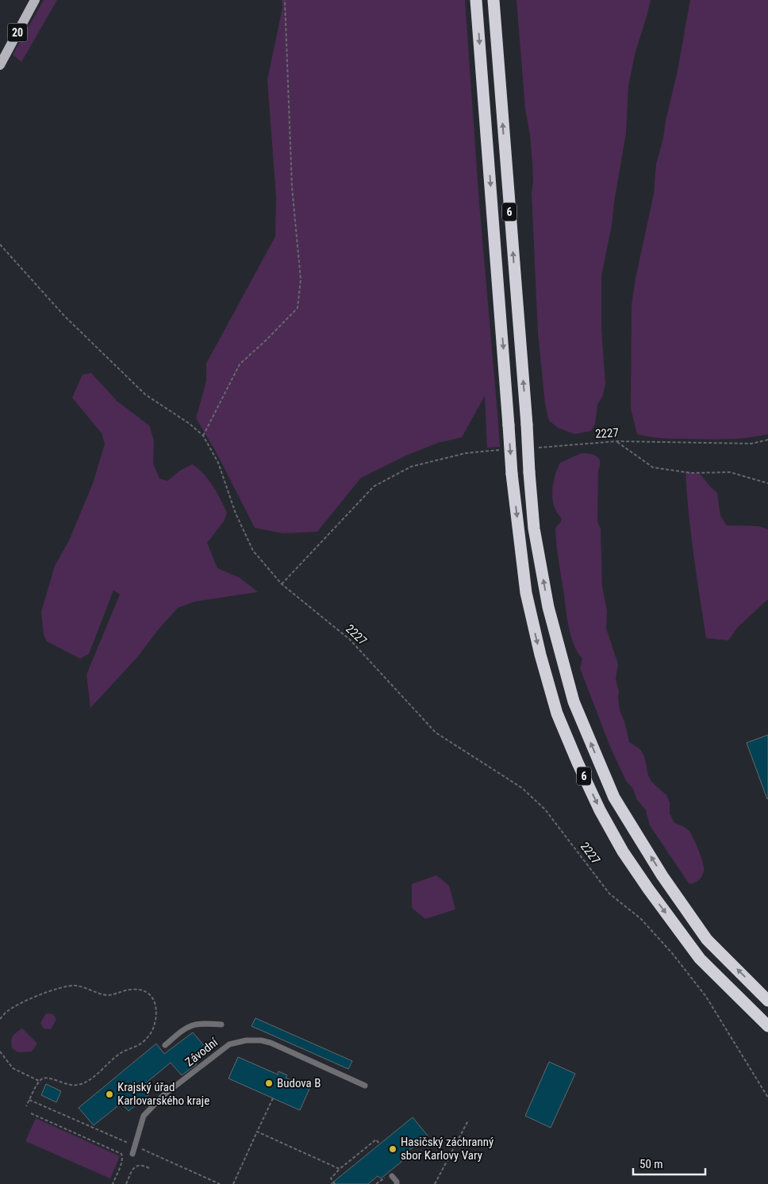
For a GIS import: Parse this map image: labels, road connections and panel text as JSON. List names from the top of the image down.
{
  "streets": {
    "highway": ["6"],
    "main road": ["20"],
    "lane": ["Závodní"],
    "path": ["2227"]
  },
  "places": ["Budova B", "Krajský úřad Karlovarského kraje", "Hasičský záchranný sbor Karlovy Vary"],
  "scale_bar": "50 m"
}
